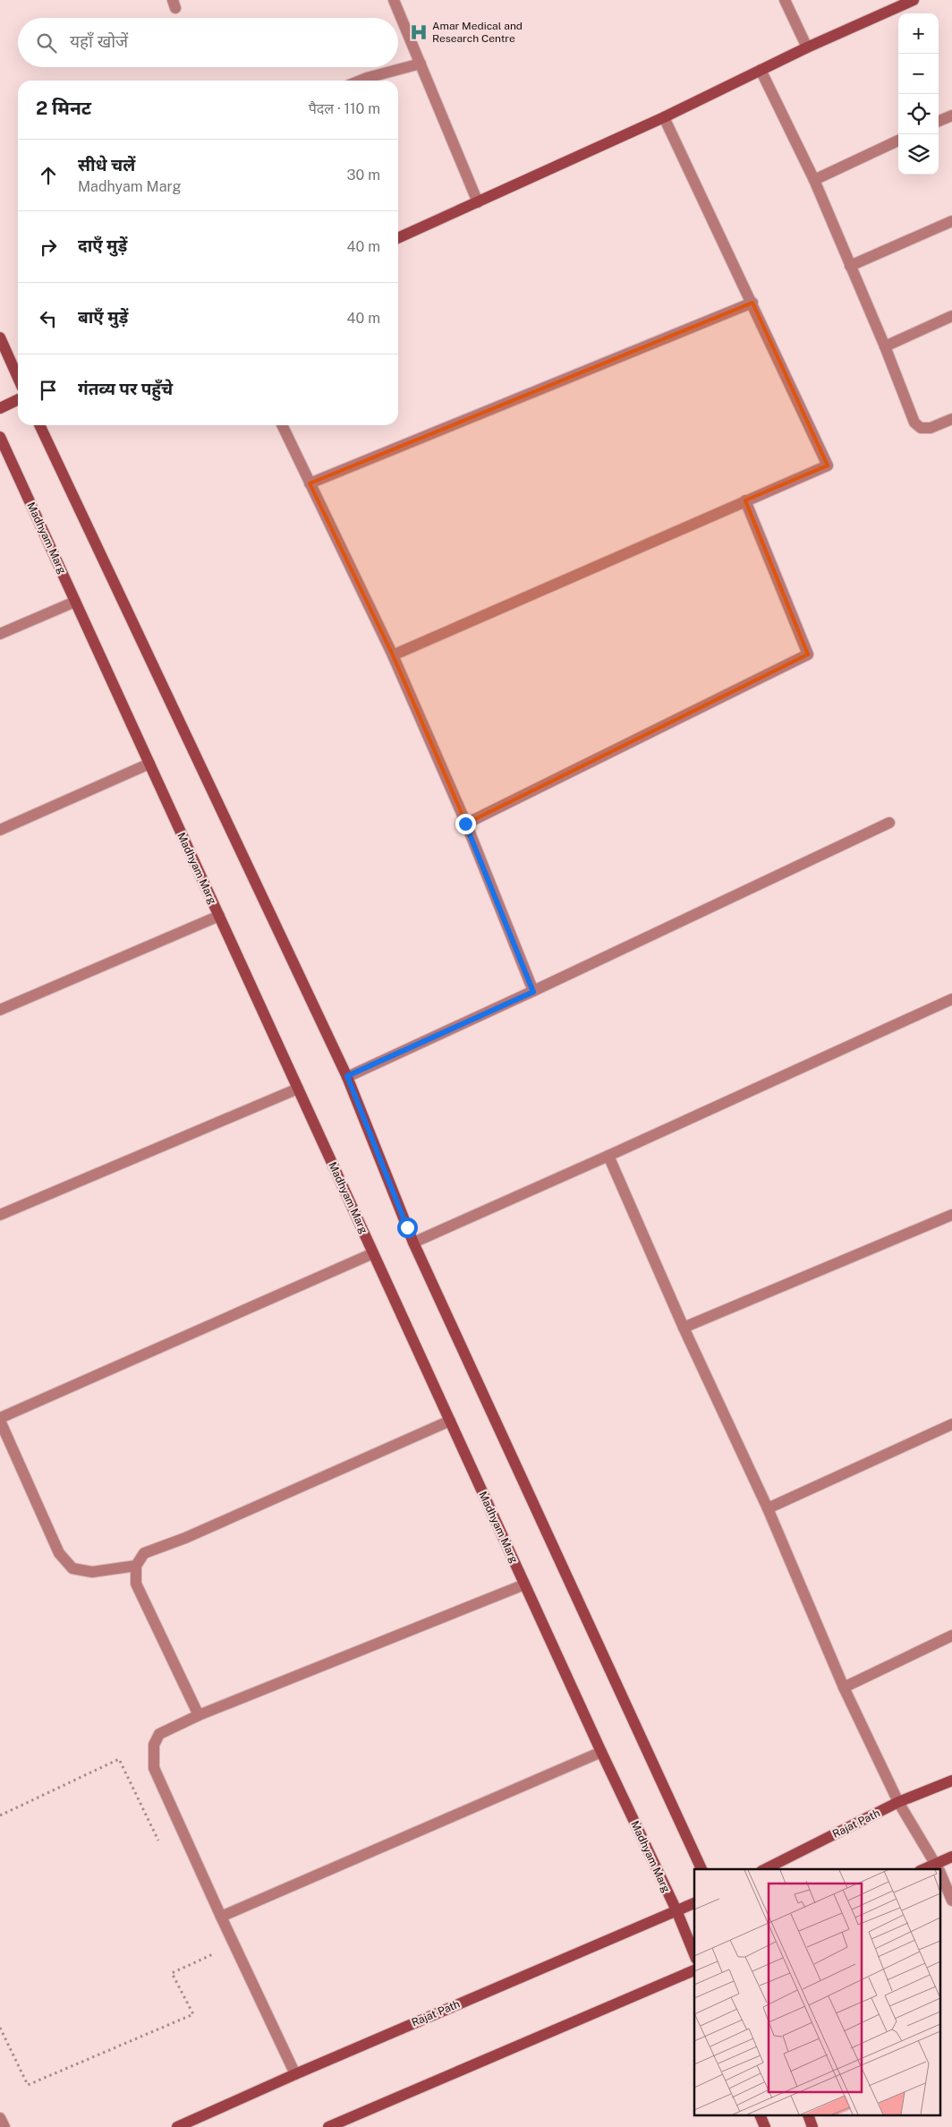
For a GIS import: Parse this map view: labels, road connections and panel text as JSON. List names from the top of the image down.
{
  "streets": {
    "street": ["Madhyam Marg", "Rajat Path"]
  },
  "crossings": [
    ["Madhyam Marg", "Rajat Path"]
  ],
  "places": {
    "hospital": ["Amar Medical and Research Centre"]
  },
  "page": {
    "map_buttons": ["+", "−"],
    "search": "यहाँ खोजें",
    "heading": ["2 मिनट", "पैदल · 110 m"],
    "list": [
      ["सीधे चलें", "Madhyam Marg", "30 m"],
      ["दाएँ मुड़ें", "40 m"],
      ["बाएँ मुड़ें", "40 m"],
      "गंतव्य पर पहुँचे"
    ]
  }
}
